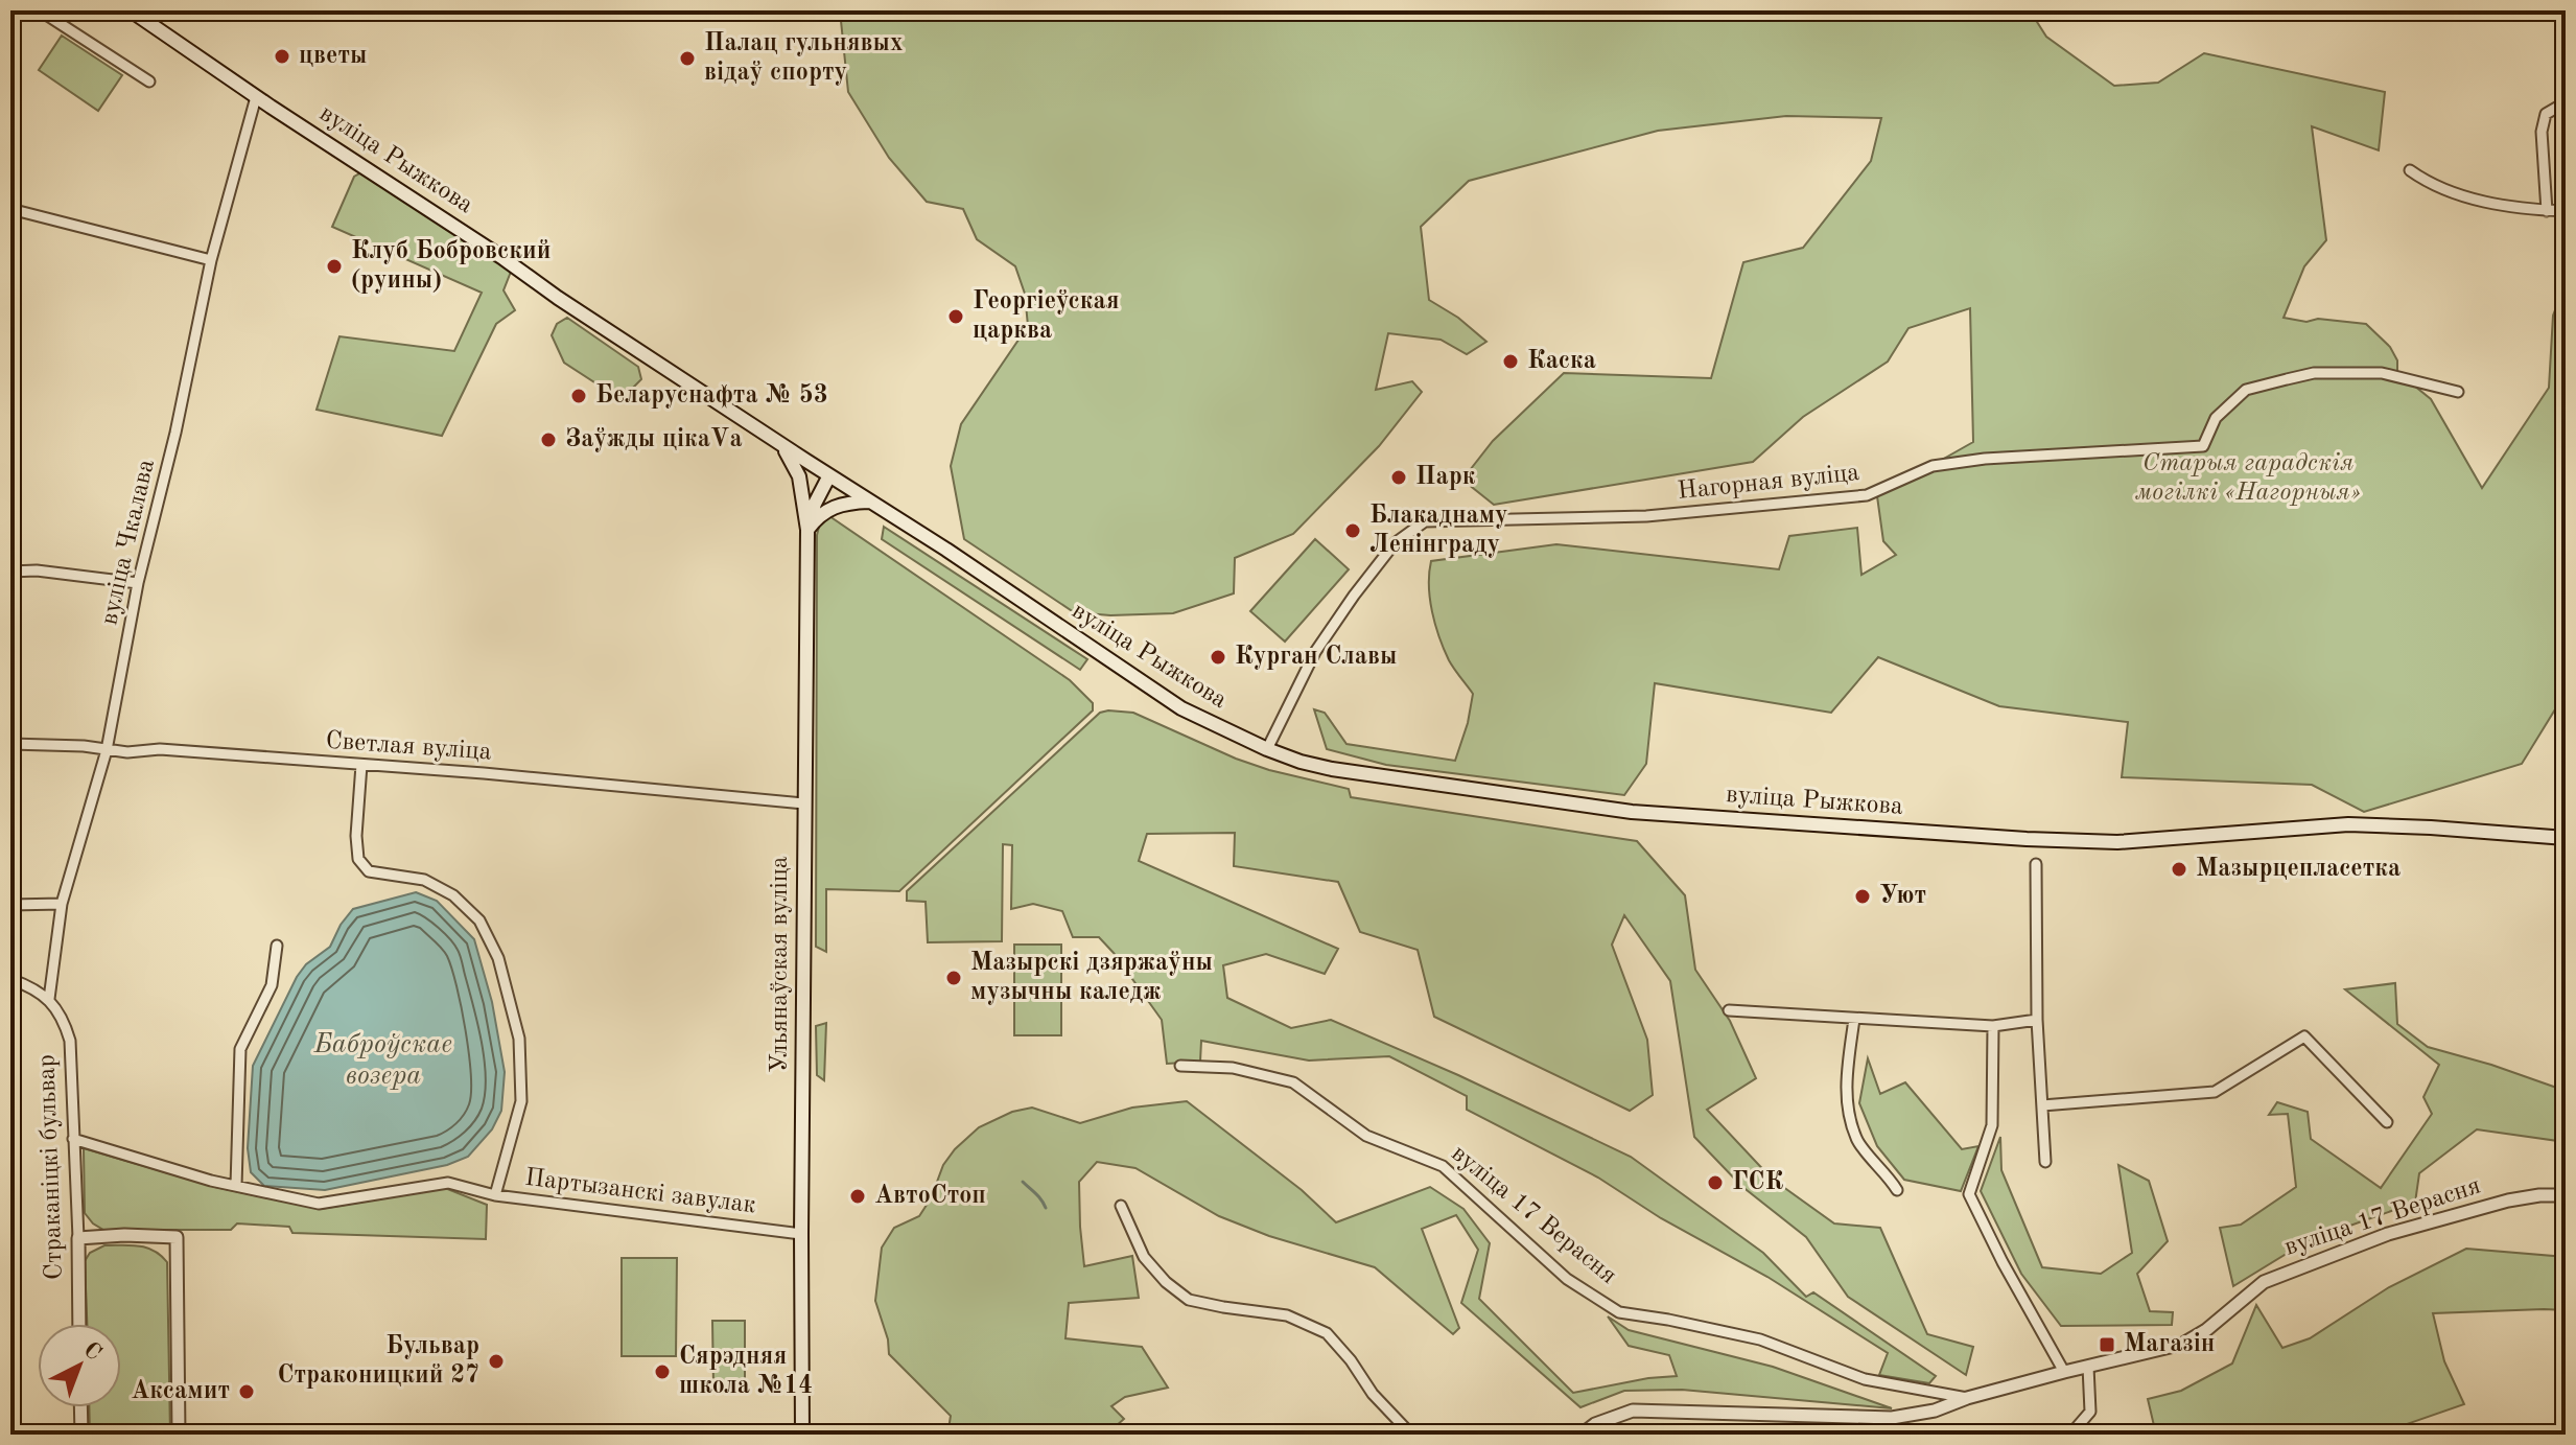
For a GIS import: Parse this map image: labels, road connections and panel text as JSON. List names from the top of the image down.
{
  "streets": {
    "main road": ["вуліца Рыжкова", "Ульянаўская вуліца"],
    "street": [
      "Нагорная вуліца",
      "вуліца Чкалава",
      "Светлая вуліца",
      "Страканіцкі бульвар",
      "Партызанскі завулак",
      "вуліца 17 Верасня"
    ]
  },
  "crossings": [
    ["вуліца Рыжкова", "Нагорная вуліца"],
    ["вуліца Рыжкова", "вуліца Чкалава"],
    ["вуліца Рыжкова", "Ульянаўская вуліца"],
    ["вуліца Чкалава", "Светлая вуліца"],
    ["вуліца Чкалава", "Страканіцкі бульвар"],
    ["Светлая вуліца", "Ульянаўская вуліца"],
    ["Светлая вуліца", "Партызанскі завулак"],
    ["Ульянаўская вуліца", "Партызанскі завулак"]
  ],
  "water": ["Баброўскае возера"],
  "parks": ["Старыя гарадскія могілкі «Нагорныя»"],
  "places": {
    "other": [
      "цветы",
      "Палац гульнявых відаў спорту",
      "Клуб Бобровский (руины)",
      "Георгіеўская царква",
      "Каска",
      "Беларуснафта № 53",
      "Заўжды цікаVа",
      "Парк",
      "Блакаднаму Ленінграду",
      "Курган Славы",
      "Мазырцепласетка",
      "Уют",
      "Мазырскі дзяржаўны музычны каледж",
      "ГСК",
      "АвтоСтоп",
      "Бульвар Страконицкий 27",
      "Сярэдняя школа №14",
      "Аксамит"
    ],
    "transit": ["Магазін"]
  },
  "north": "top right"
}
